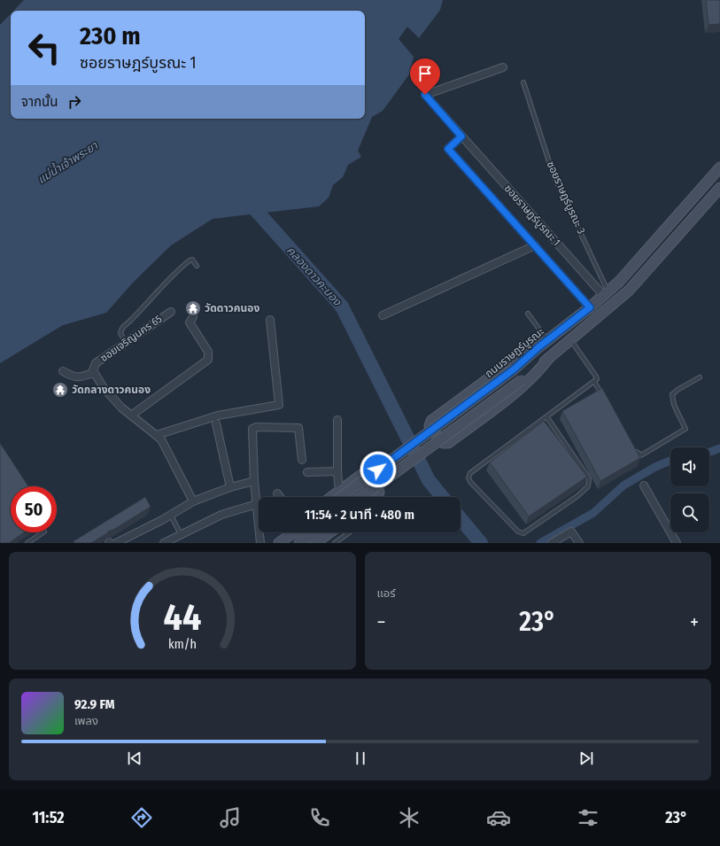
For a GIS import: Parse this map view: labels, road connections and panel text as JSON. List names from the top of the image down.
{
  "streets": {
    "main road": ["ถนนราษฎร์บูรณะ"],
    "street": ["ซอยราษฎร์บูรณะ 1", "ซอยเจริญนคร 65"],
    "lane": ["ซอยราษฎร์บูรณะ 3"]
  },
  "crossings": [
    ["ซอยราษฎร์บูรณะ 3", "ซอยราษฎร์บูรณะ 1"],
    ["ซอยราษฎร์บูรณะ 3", "ถนนราษฎร์บูรณะ"],
    ["ซอยราษฎร์บูรณะ 1", "ถนนราษฎร์บูรณะ"]
  ],
  "water": ["แม่น้ำเจ้าพระยา", "คลองดาวคะนอง"],
  "places": {
    "temple": ["วัดดาวคนอง", "วัดกลางดาวคนอง"]
  },
  "page": {
    "turn": ["230 m", "ซอยราษฎร์บูรณะ 1"],
    "then": "จากนั้น",
    "limit": "50",
    "trip": "11:54 · 2 นาที · 480 m",
    "tile": "แอร์",
    "heat": ["−", "23°", "+"],
    "song": ["92.9 FM", "เพลง"],
    "tabs": ["11:52", "23°"],
    "gauge": ["44", "km/h"]
  }
}
